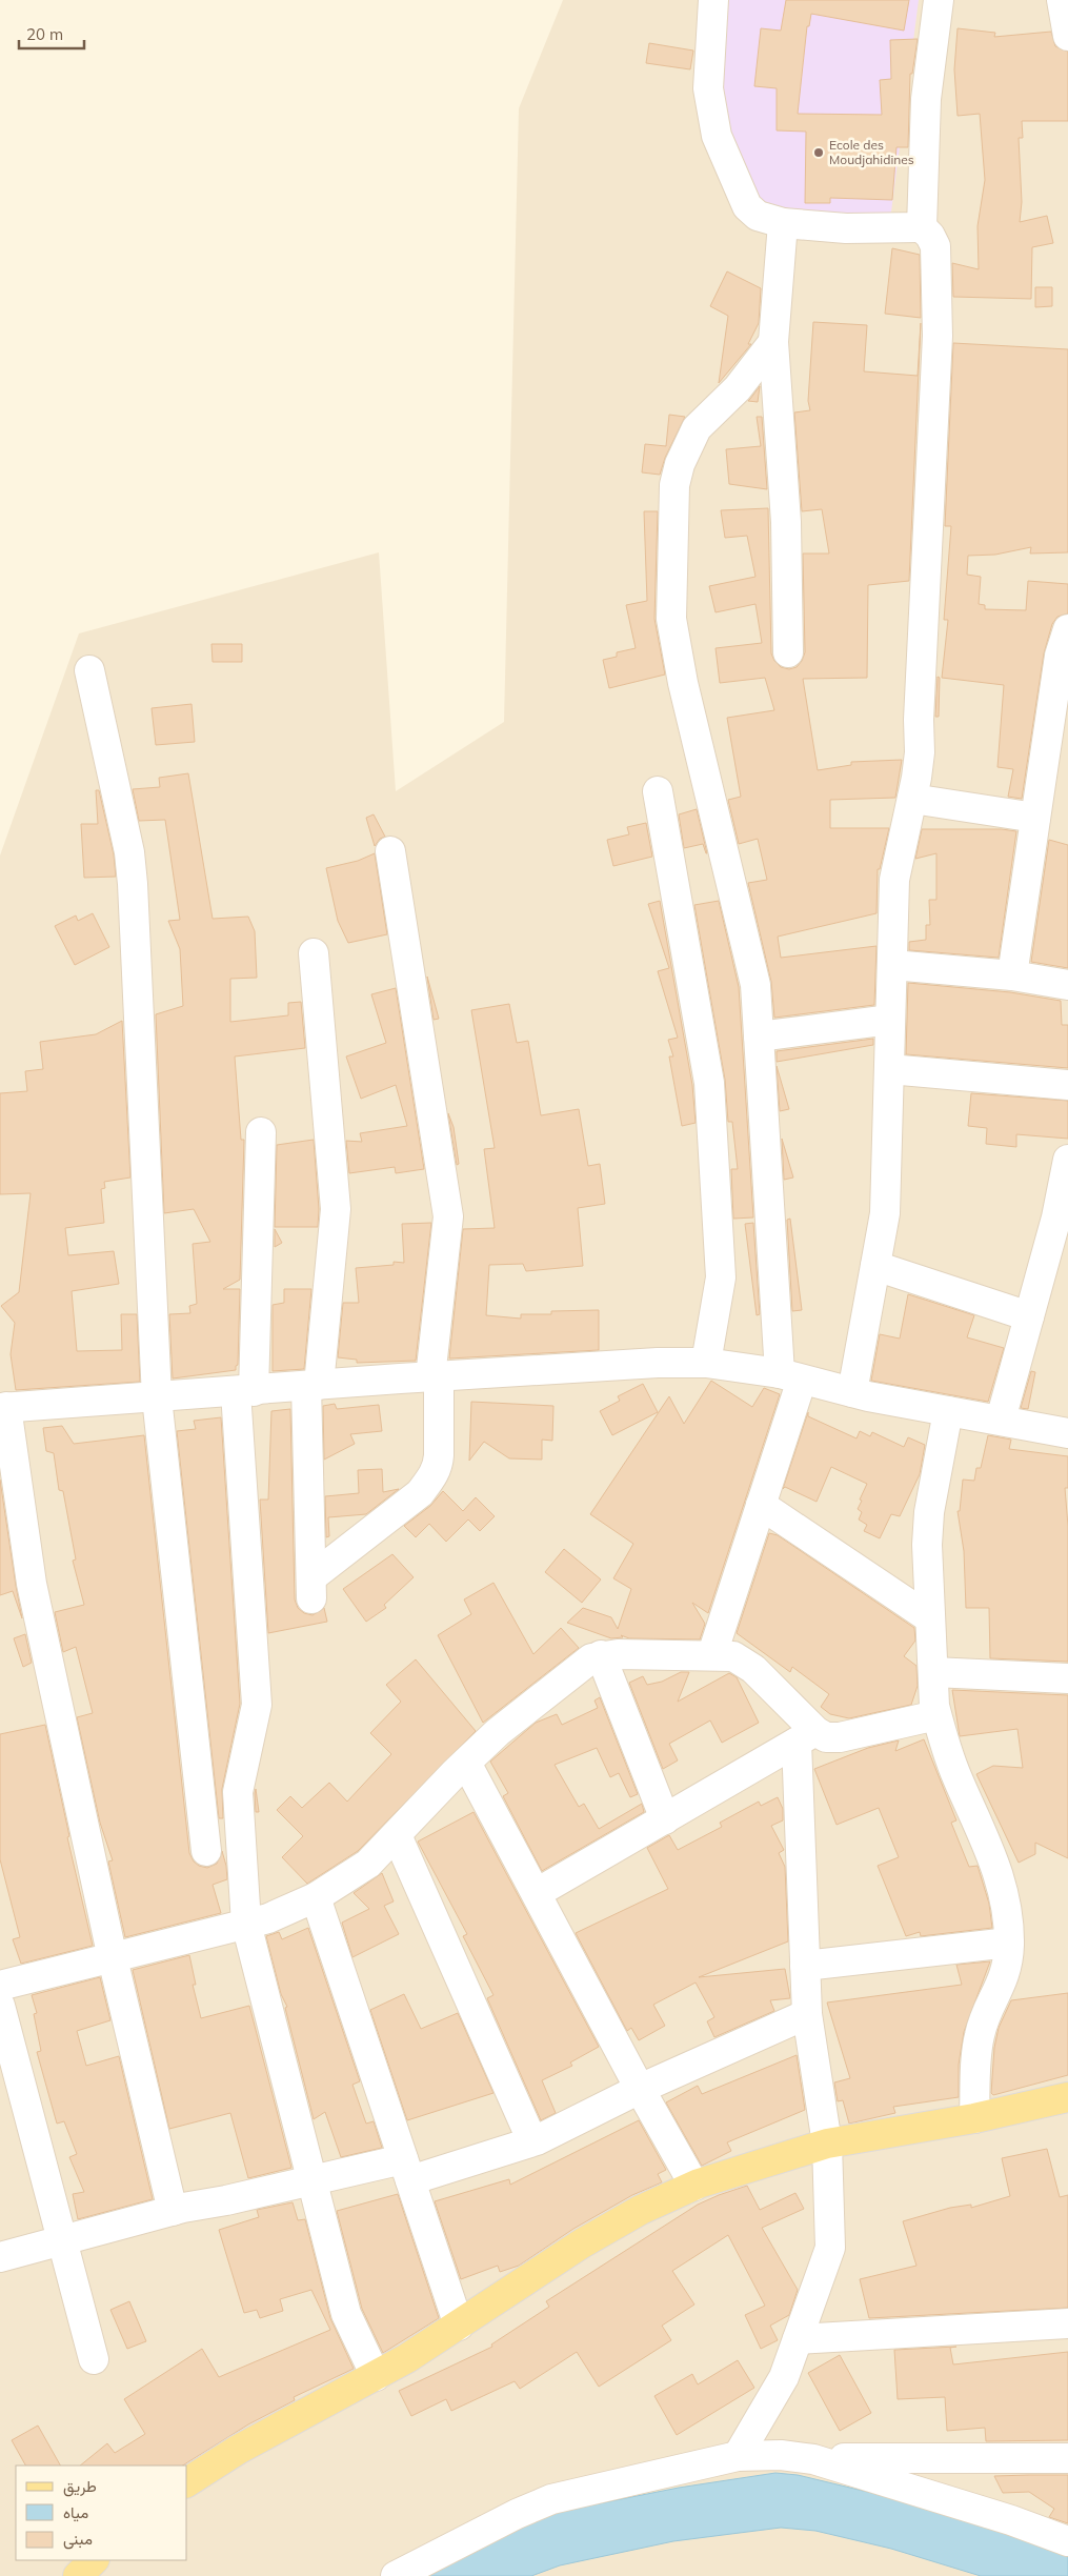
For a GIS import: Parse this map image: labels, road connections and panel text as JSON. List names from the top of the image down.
{
  "places": ["Ecole des Moudjahidines"],
  "legend": ["طريق", "مياه", "مبنى"],
  "scale_bar": "20 m"
}
